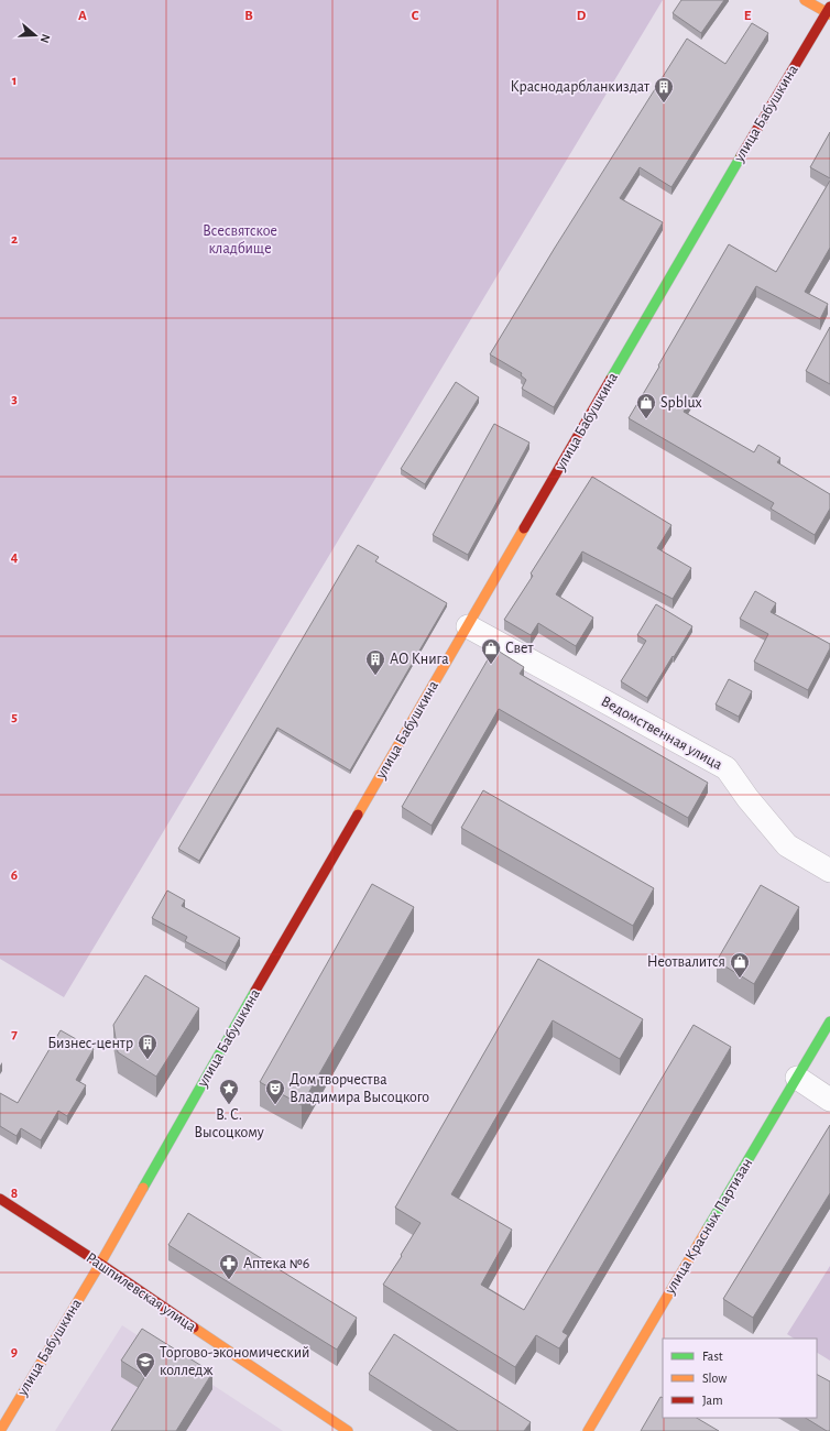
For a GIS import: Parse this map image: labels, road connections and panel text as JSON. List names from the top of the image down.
{
  "streets": {
    "main road": ["улица Бабушкина", "улица Красных Партизан", "Рашпилевская улица"],
    "street": ["Ведомственная улица"]
  },
  "crossings": [
    ["улица Бабушкина", "Ведомственная улица"],
    ["улица Бабушкина", "Рашпилевская улица"]
  ],
  "parks": ["Всесвятское кладбище"],
  "places": {
    "building": ["Краснодарбланкиздат", "АО Книга", "Бизнес-центр"],
    "shop": ["Spblux", "Свет", "Неотвалится"],
    "place": ["В. С. Высоцкому"],
    "theatre": ["Дом творчества Владимира Высоцкого"],
    "pharmacy": ["Аптека №6"],
    "school or university": ["Торгово-экономический колледж"]
  },
  "legend": ["Fast", "Slow", "Jam"],
  "north": "right",
  "grid": {
    "columns": [
      "A",
      "B",
      "C",
      "D",
      "E"
    ],
    "rows": [
      "1",
      "2",
      "3",
      "4",
      "5",
      "6",
      "7",
      "8",
      "9"
    ]
  }
}
